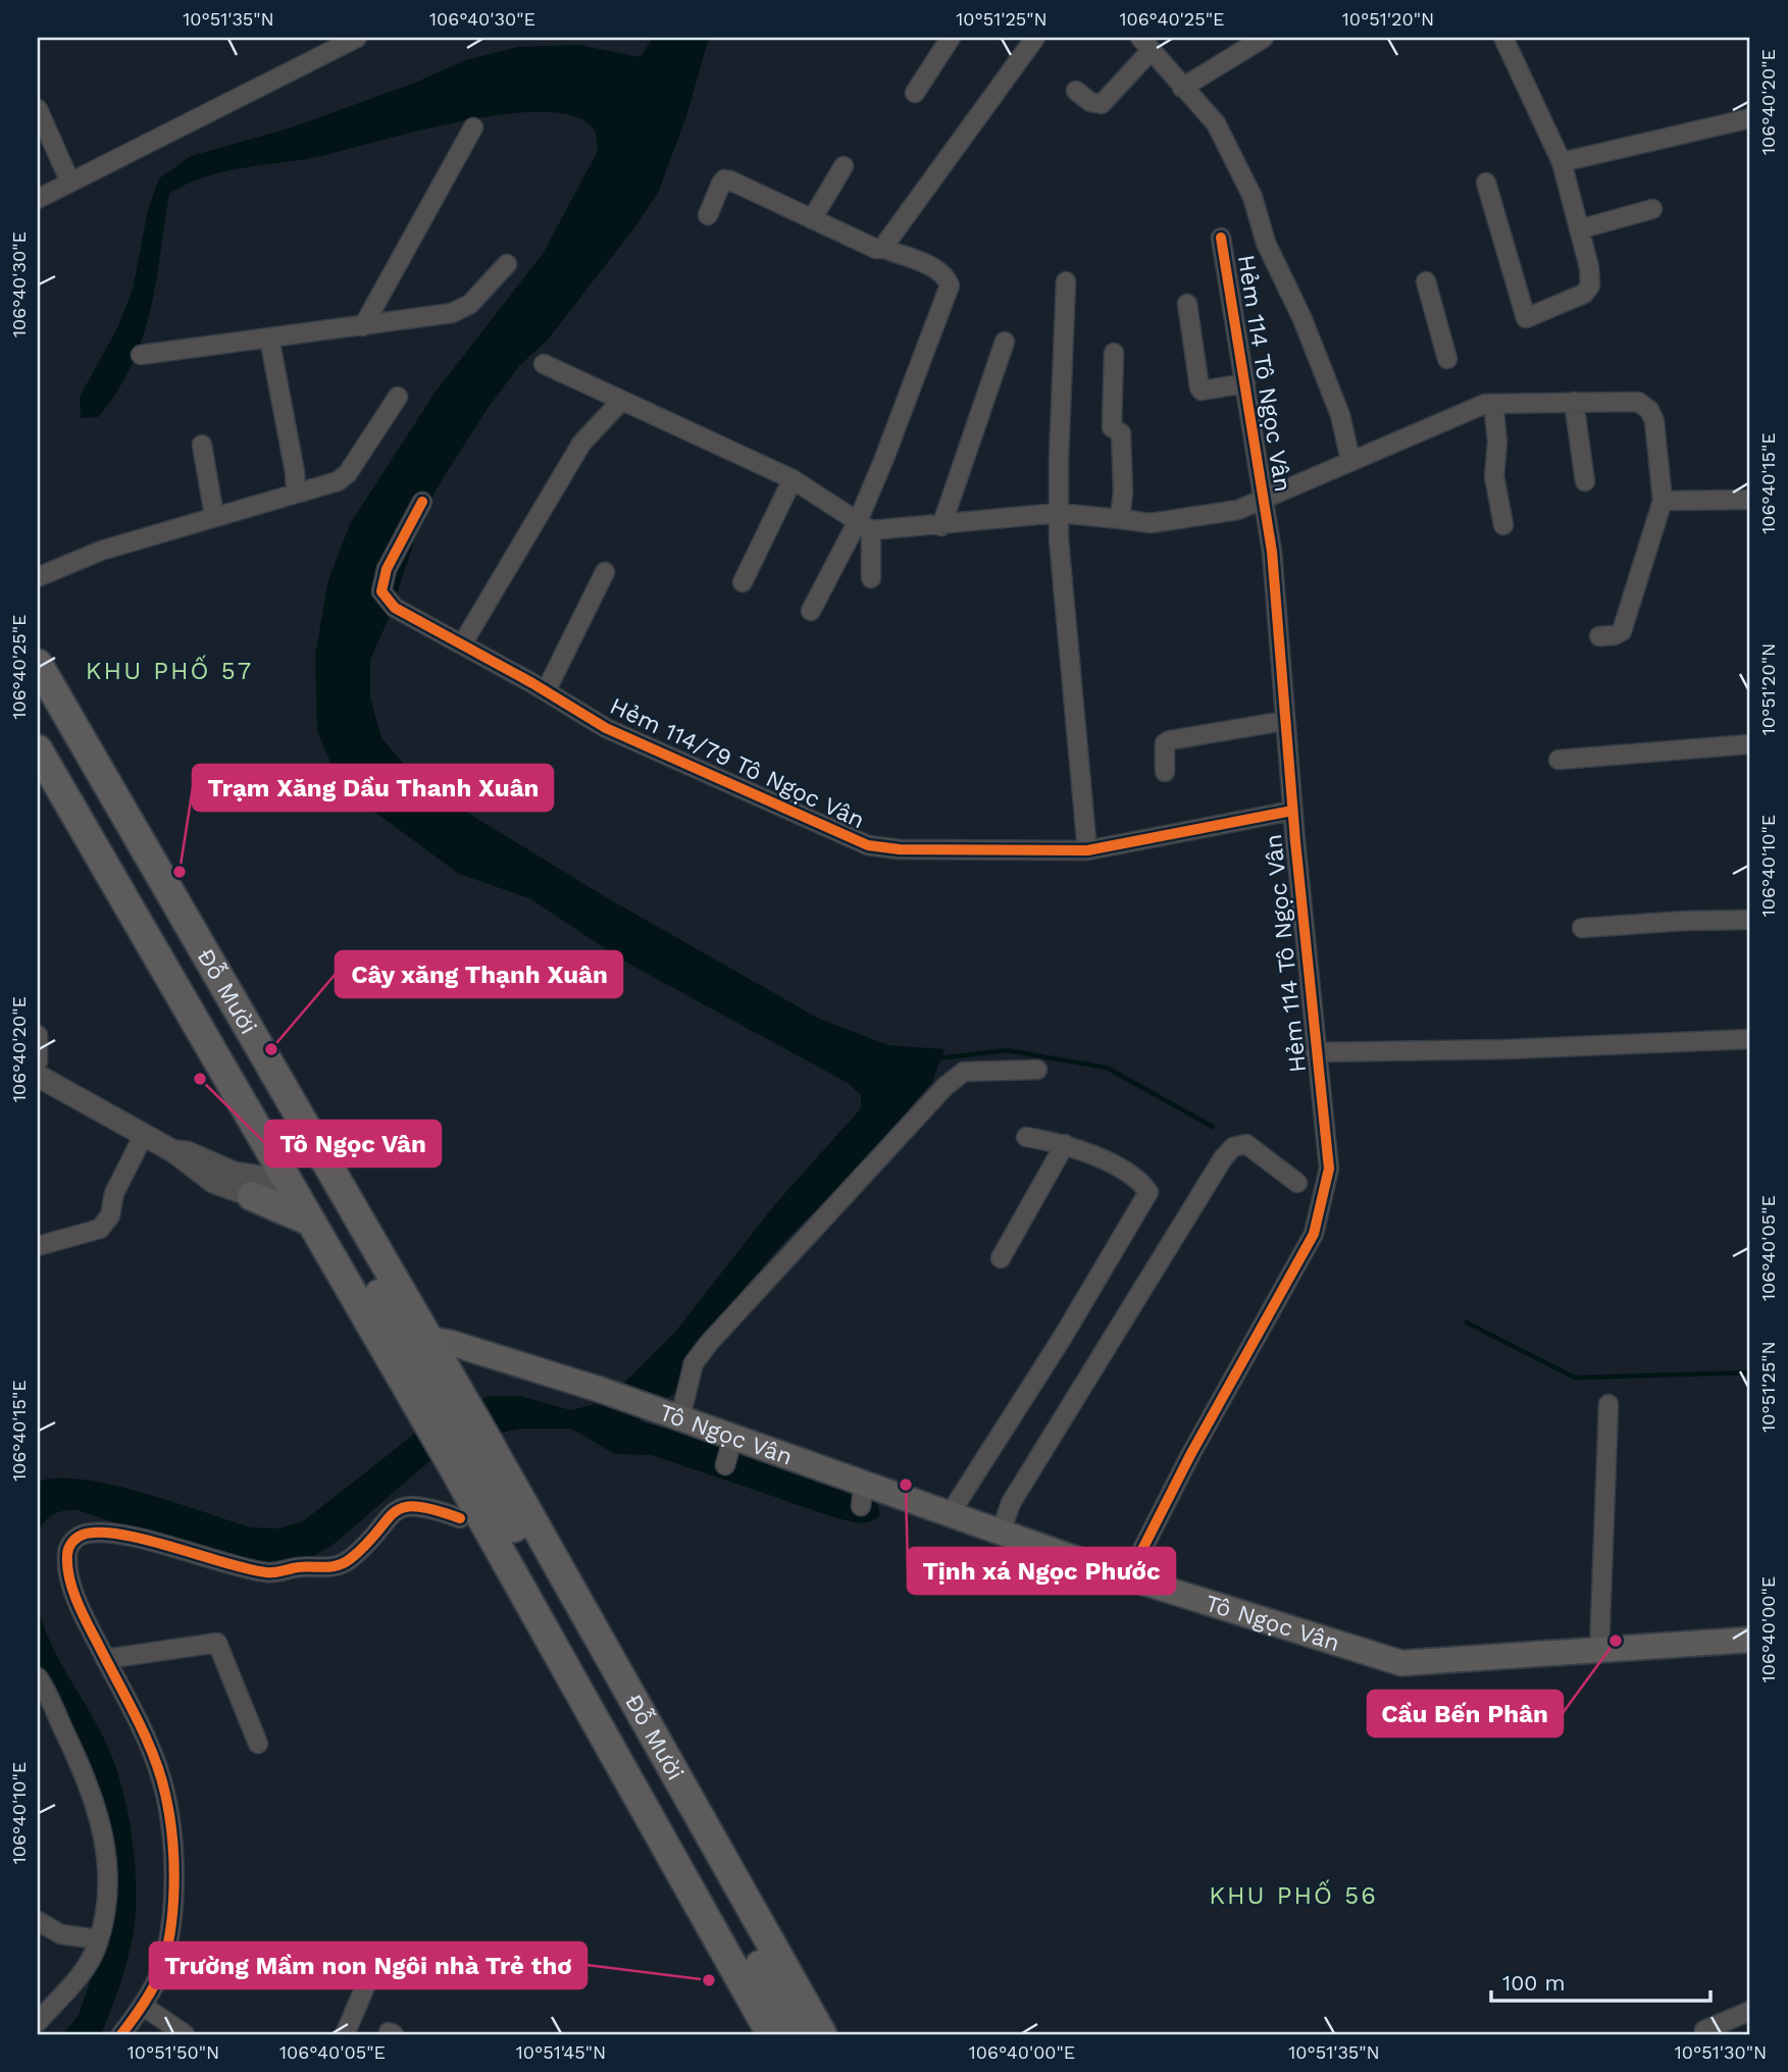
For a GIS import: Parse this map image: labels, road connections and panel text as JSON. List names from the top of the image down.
{
  "streets": {
    "highway": ["Đỗ Mười"],
    "main road": ["Tô Ngọc Vân"],
    "street": ["Hẻm 114 Tô Ngọc Vân", "Hẻm 114/79 Tô Ngọc Vân"]
  },
  "crossings": [
    ["Hẻm 114 Tô Ngọc Vân", "Hẻm 114/79 Tô Ngọc Vân"],
    ["Hẻm 114 Tô Ngọc Vân", "Tô Ngọc Vân"],
    ["Đỗ Mười", "Tô Ngọc Vân"]
  ],
  "districts": ["KHU PHỐ 57", "KHU PHỐ 56"],
  "places": [
    "Trạm Xăng Dầu Thanh Xuân",
    "Cây xăng Thạnh Xuân",
    "Tô Ngọc Vân",
    "Tịnh xá Ngọc Phước",
    "Cầu Bến Phân",
    "Trường Mầm non Ngôi nhà Trẻ thơ"
  ],
  "scale_bar": "100 m",
  "coordinates": [
    "10°51'35\"N",
    "106°40'30\"E",
    "10°51'25\"N",
    "106°40'25\"E",
    "10°51'20\"N",
    "106°40'20\"E",
    "106°40'15\"E",
    "106°40'10\"E",
    "106°40'05\"E",
    "106°40'00\"E",
    "10°51'50\"N",
    "10°51'45\"N",
    "10°51'30\"N"
  ]
}
